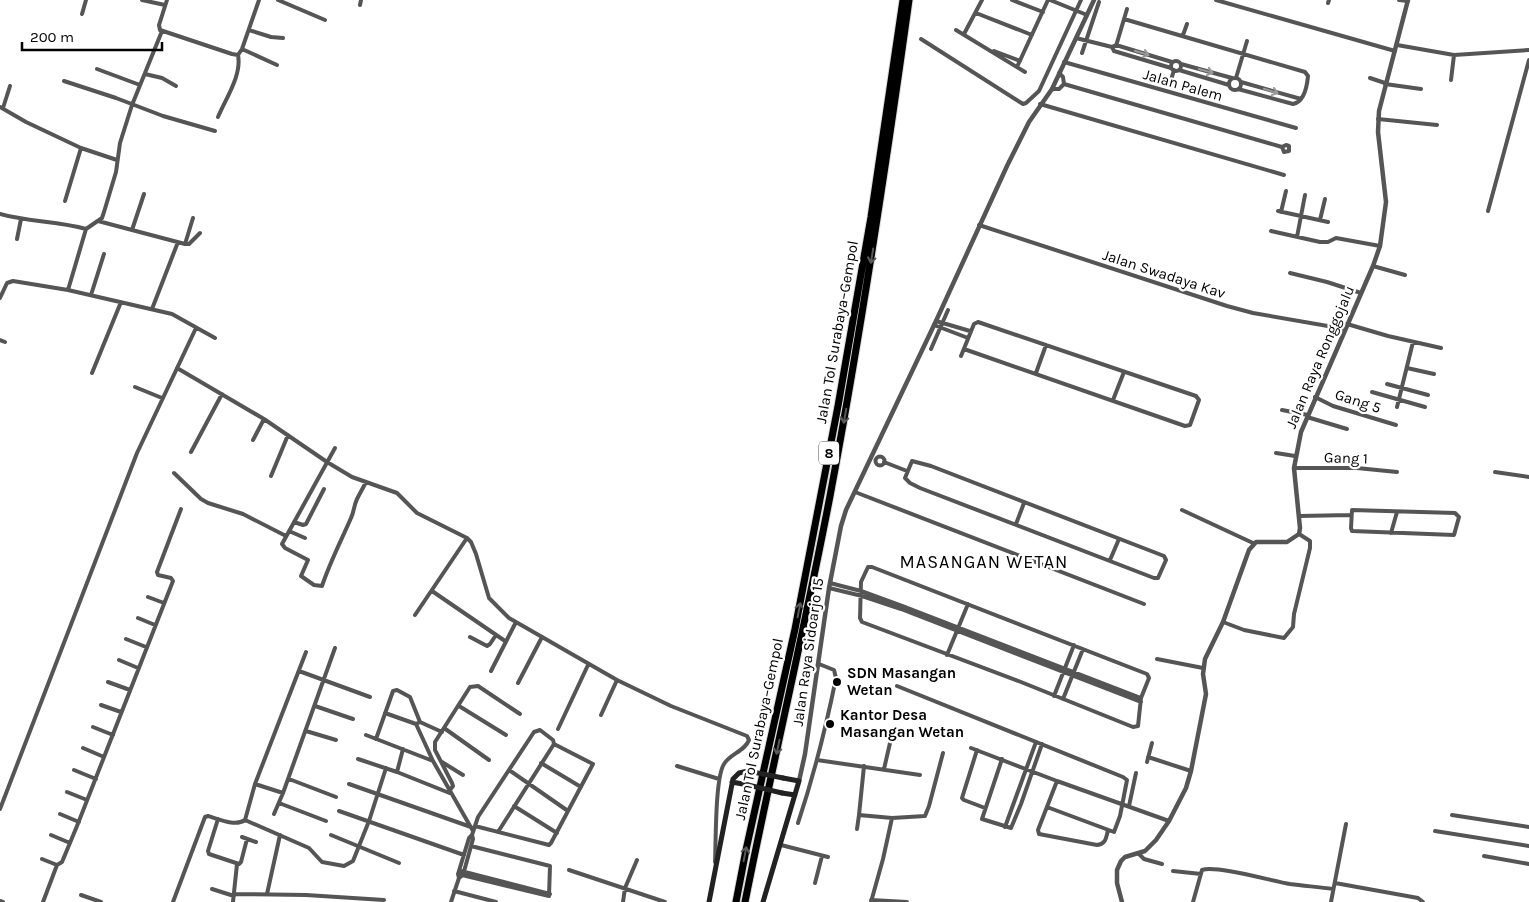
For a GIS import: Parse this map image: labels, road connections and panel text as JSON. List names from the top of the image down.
{
  "streets": {
    "highway": ["Jalan Tol Surabaya–Gempol", "8"],
    "street": [
      "Jalan Palem",
      "Jalan Swadaya Kav",
      "Jalan Raya Ronggojalu",
      "Gang 5",
      "Gang 1",
      "Jalan Raya Sidoarjo 15"
    ]
  },
  "crossings": [
    ["Jalan Palem", "Jalan Raya Sidoarjo 15"],
    ["Jalan Swadaya Kav", "Jalan Raya Ronggojalu"],
    ["Jalan Swadaya Kav", "Jalan Raya Sidoarjo 15"],
    ["Jalan Raya Ronggojalu", "Gang 5"],
    ["Jalan Raya Ronggojalu", "Gang 1"]
  ],
  "districts": ["MASANGAN WETAN"],
  "places": ["SDN Masangan Wetan", "Kantor Desa Masangan Wetan"],
  "scale_bar": "200 m"
}
